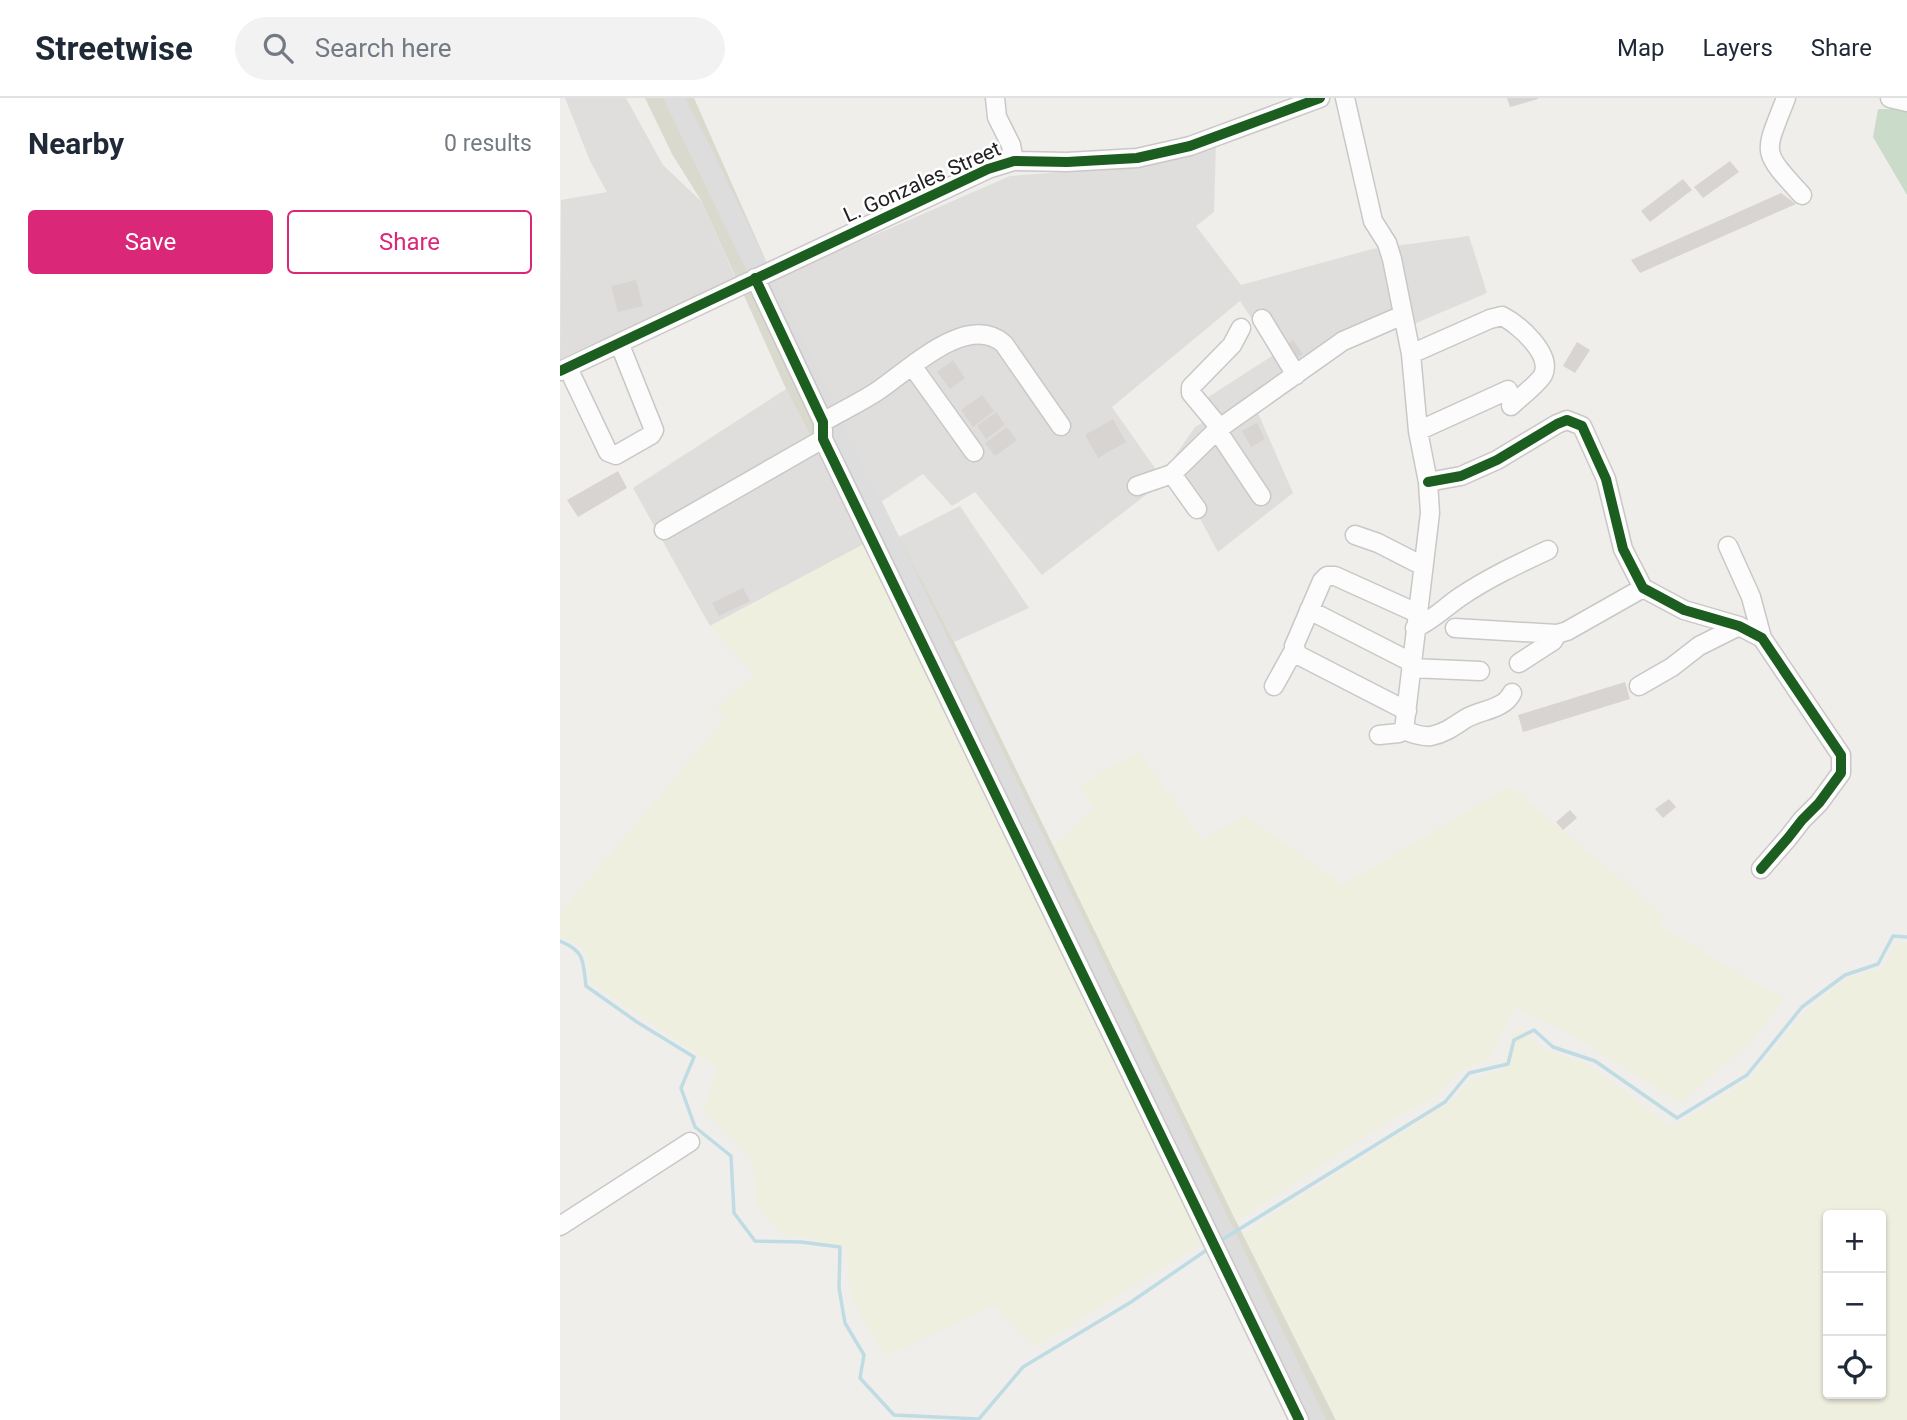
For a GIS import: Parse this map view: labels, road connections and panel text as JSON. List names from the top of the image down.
{
  "streets": {
    "street": ["L. Gonzales Street"]
  },
  "page": {
    "header": "Streetwise",
    "search": "Search here",
    "nav": ["Map", "Layers", "Share"],
    "heading": ["Nearby", "0 results"],
    "buttons": ["Save", "Share"],
    "map_buttons": ["+", "−"]
  }
}
